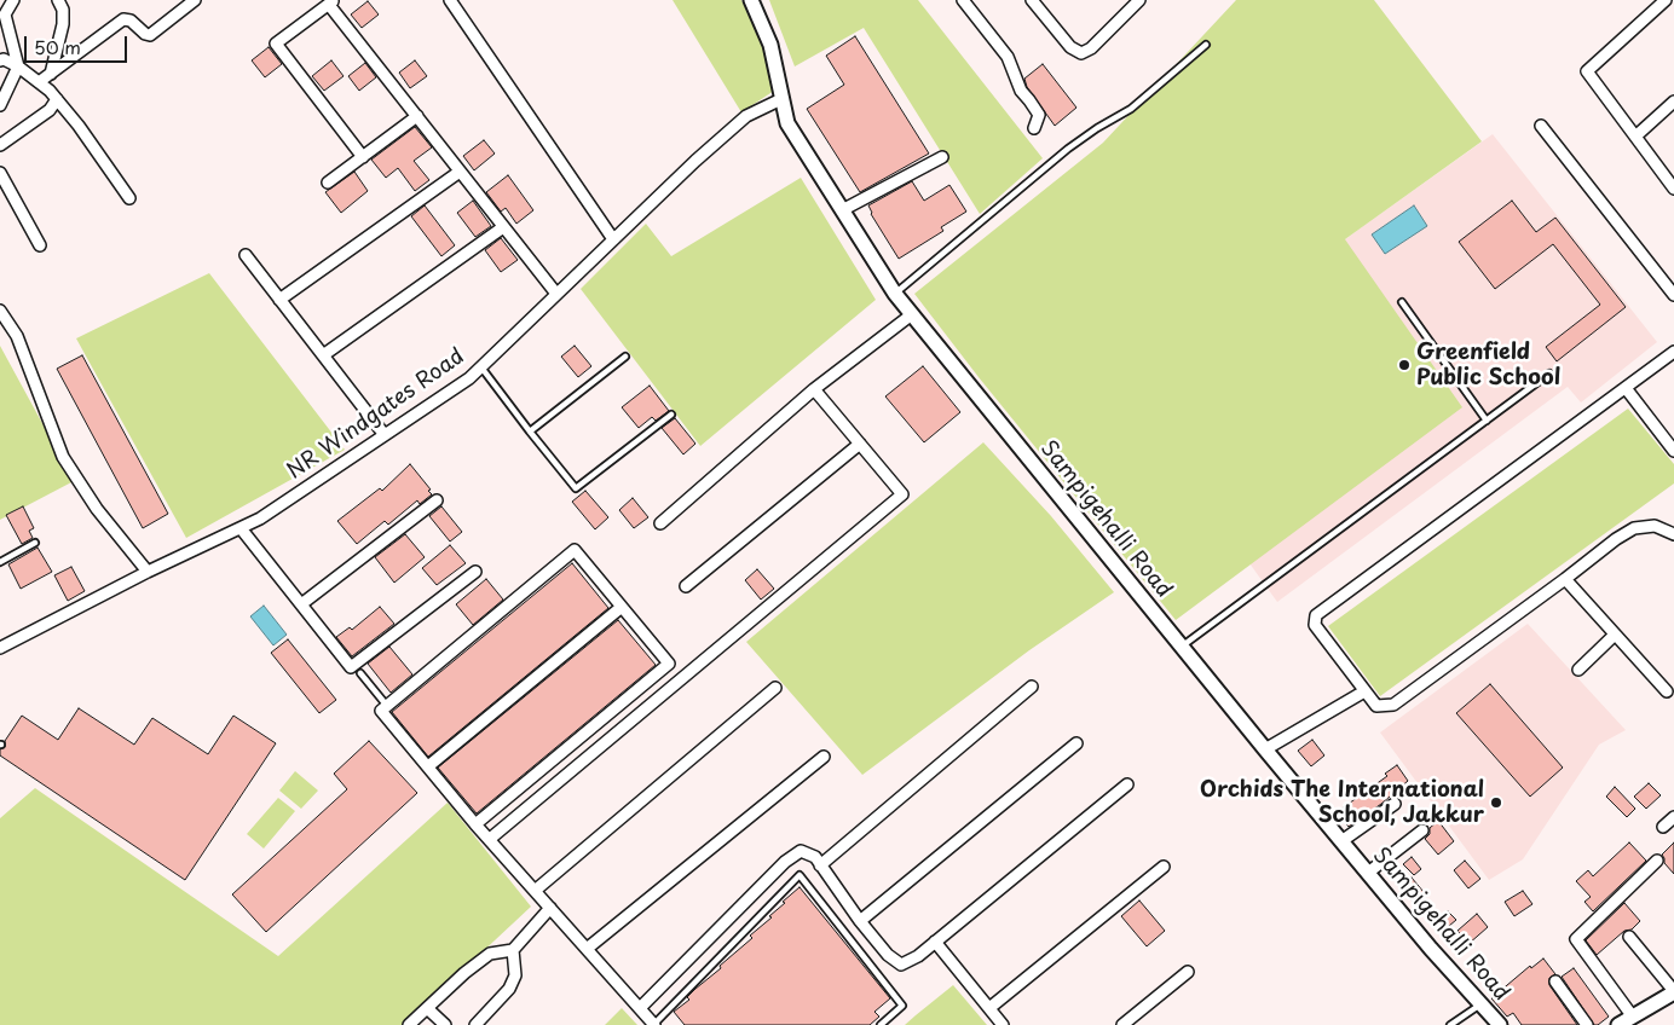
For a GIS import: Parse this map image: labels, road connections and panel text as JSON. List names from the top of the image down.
{
  "streets": {
    "street": ["NR Windgates Road", "Sampigehalli Road"]
  },
  "crossings": [
    ["NR Windgates Road", "Sampigehalli Road"]
  ],
  "places": ["Greenfield Public School", "Orchids The International School, Jakkur"],
  "scale_bar": "50 m"
}
